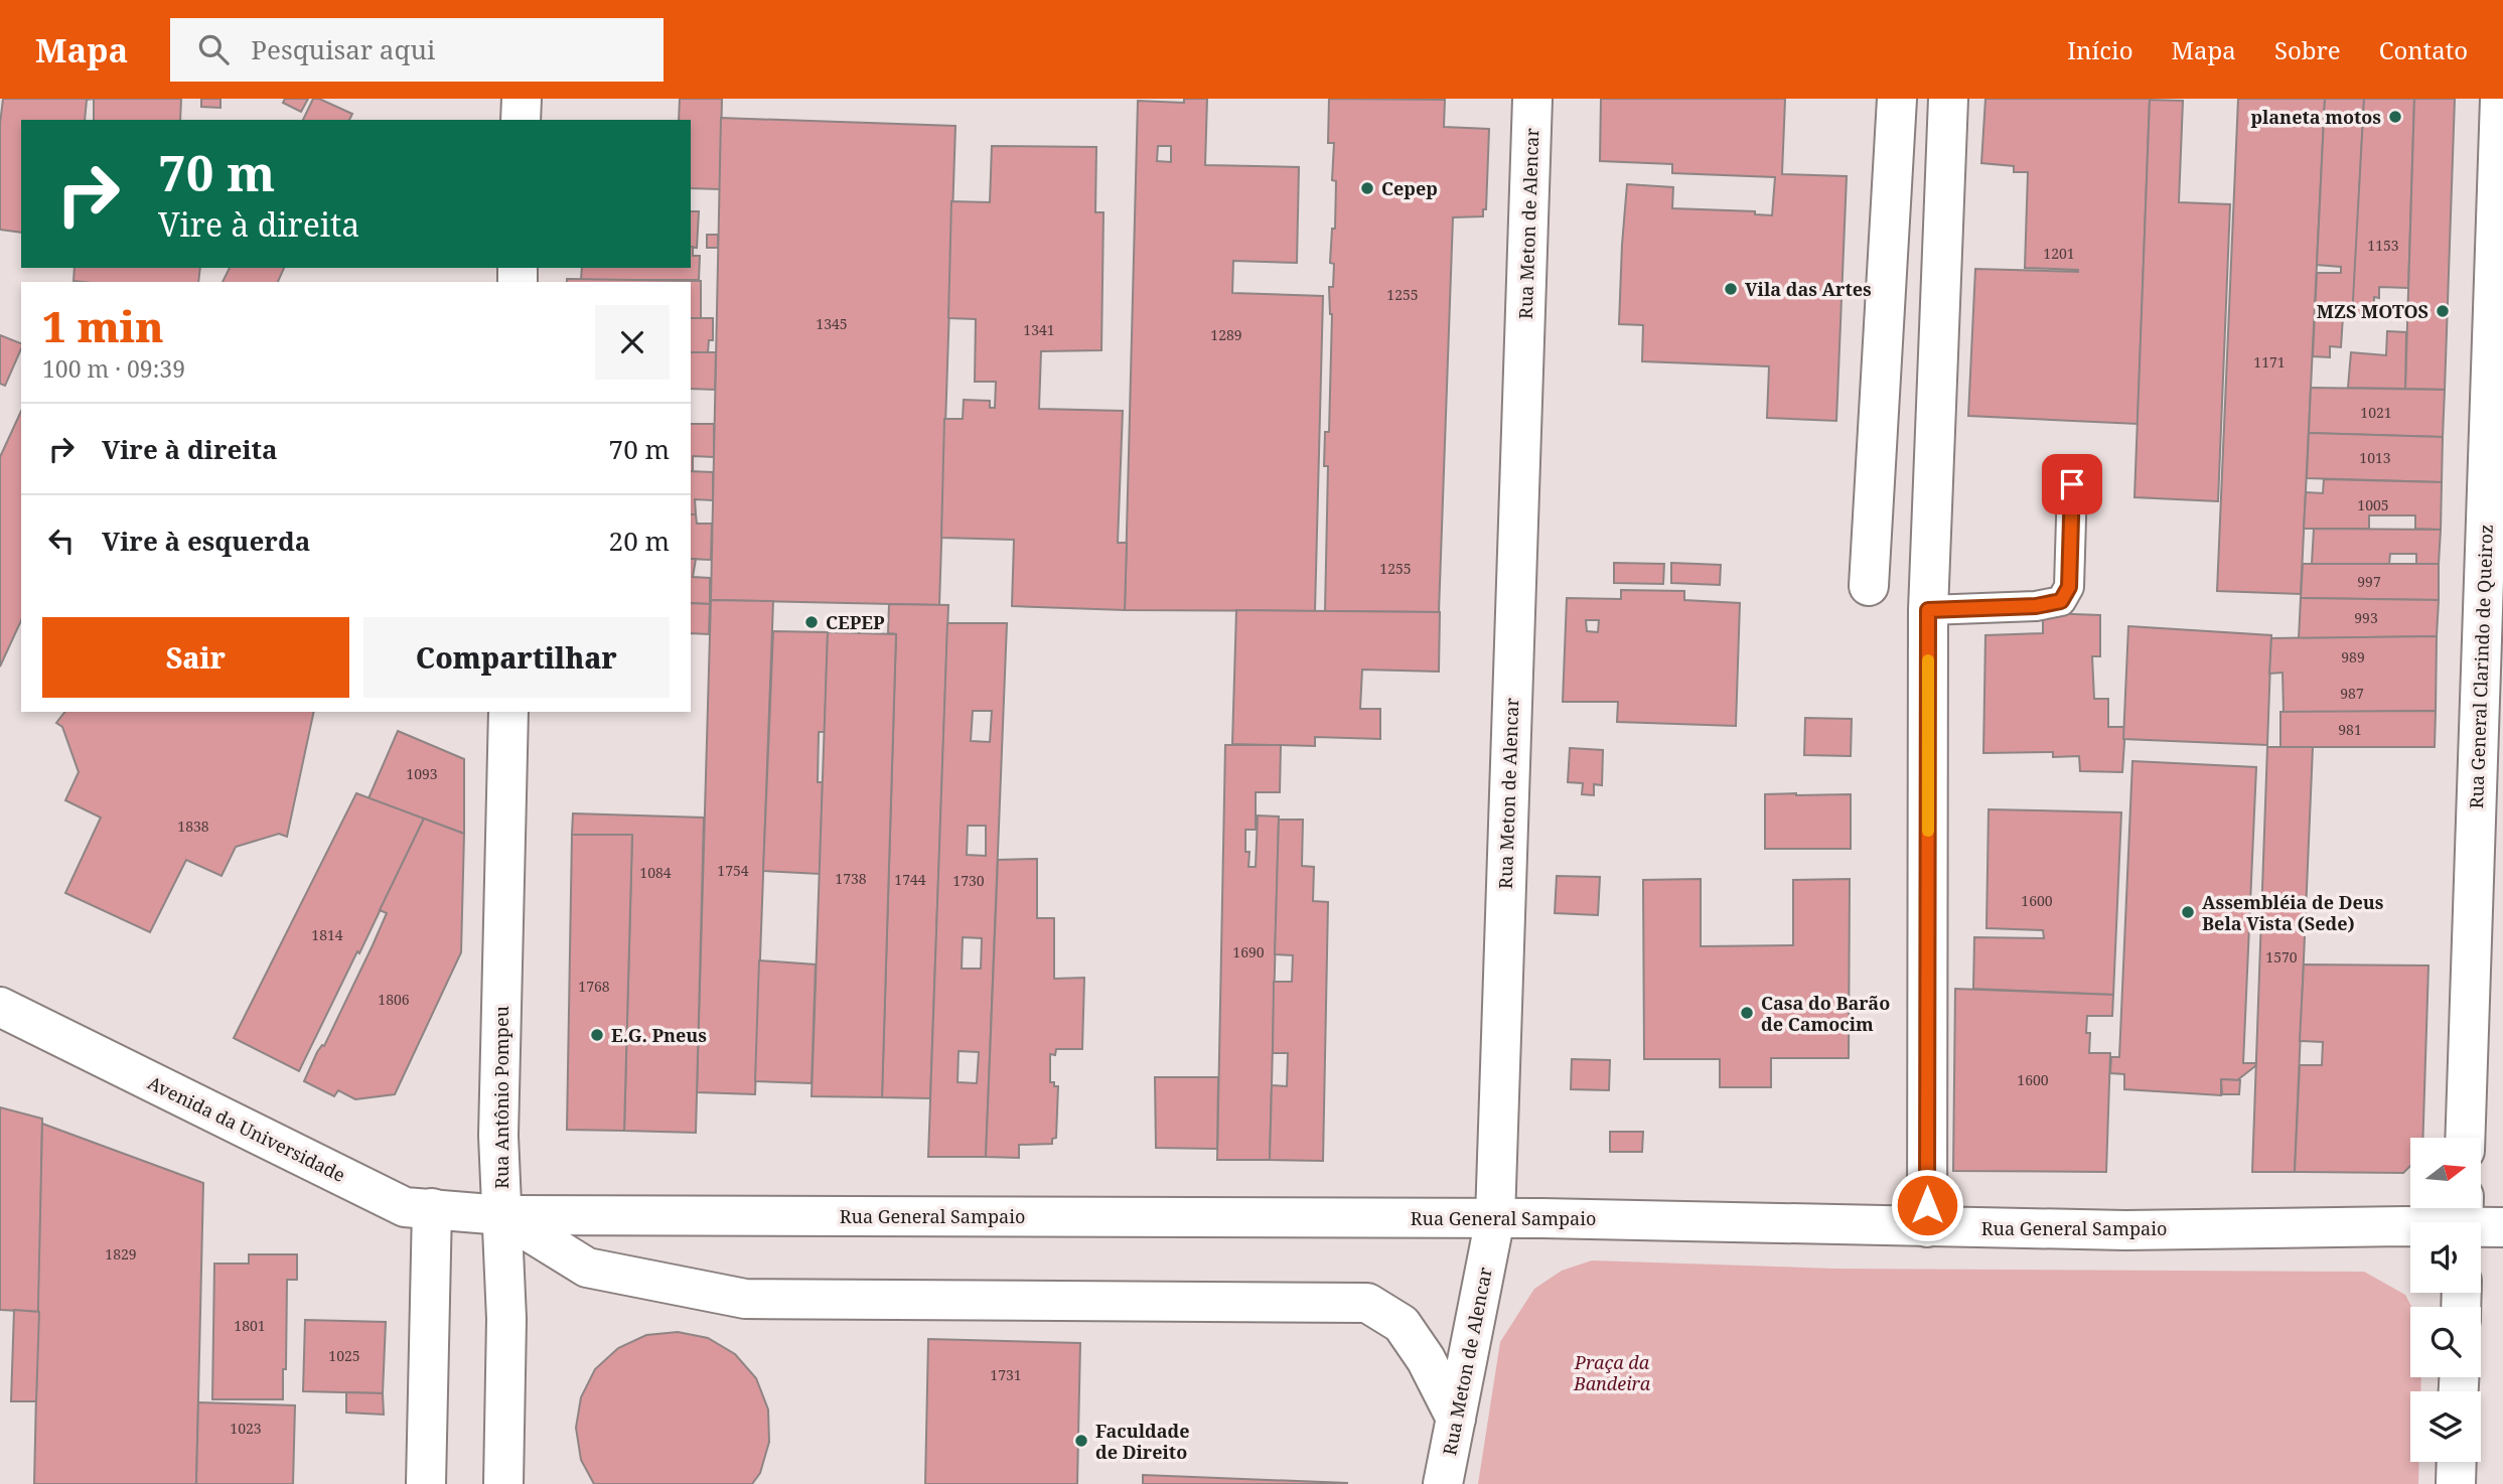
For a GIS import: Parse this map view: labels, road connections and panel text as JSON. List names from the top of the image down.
{
  "streets": {
    "street": [
      "Rua Meton de Alencar",
      "Rua General Clarindo de Queiroz",
      "Rua Antônio Pompeu",
      "Avenida da Universidade",
      "Rua General Sampaio"
    ]
  },
  "crossings": [
    ["Rua Meton de Alencar", "Rua General Sampaio"],
    ["Rua Antônio Pompeu", "Avenida da Universidade"],
    ["Rua Antônio Pompeu", "Rua General Sampaio"],
    ["Avenida da Universidade", "Rua General Sampaio"]
  ],
  "parks": ["Praça da Bandeira"],
  "places": [
    "planeta motos",
    "Cepep",
    "Vila das Artes",
    "MZS MOTOS",
    "CEPEP",
    "Assembléia de Deus Bela Vista (Sede)",
    "Casa do Barão de Camocim",
    "E.G. Pneus",
    "Faculdade de Direito"
  ],
  "house_numbers": [
    "1153",
    "1201",
    "1255",
    "1345",
    "1341",
    "1289",
    "1171",
    "1021",
    "1013",
    "1005",
    "1255",
    "997",
    "993",
    "989",
    "987",
    "981",
    "1093",
    "1838",
    "1754",
    "1084",
    "1738",
    "1744",
    "1730",
    "1600",
    "1814",
    "1690",
    "1570",
    "1768",
    "1806",
    "1600",
    "1829",
    "1801",
    "1025",
    "1731",
    "1023"
  ],
  "north": "right",
  "page": {
    "header": "Mapa",
    "search": "Pesquisar aqui",
    "nav": [
      "Início",
      "Mapa",
      "Sobre",
      "Contato"
    ],
    "turn": ["70 m", "Vire à direita"],
    "heading": ["1 min", "100 m · 09:39"],
    "list": [
      {
        "name": "Vire à direita",
        "value": "70 m"
      },
      {
        "name": "Vire à esquerda",
        "value": "20 m"
      }
    ],
    "buttons": ["Sair", "Compartilhar"]
  }
}
